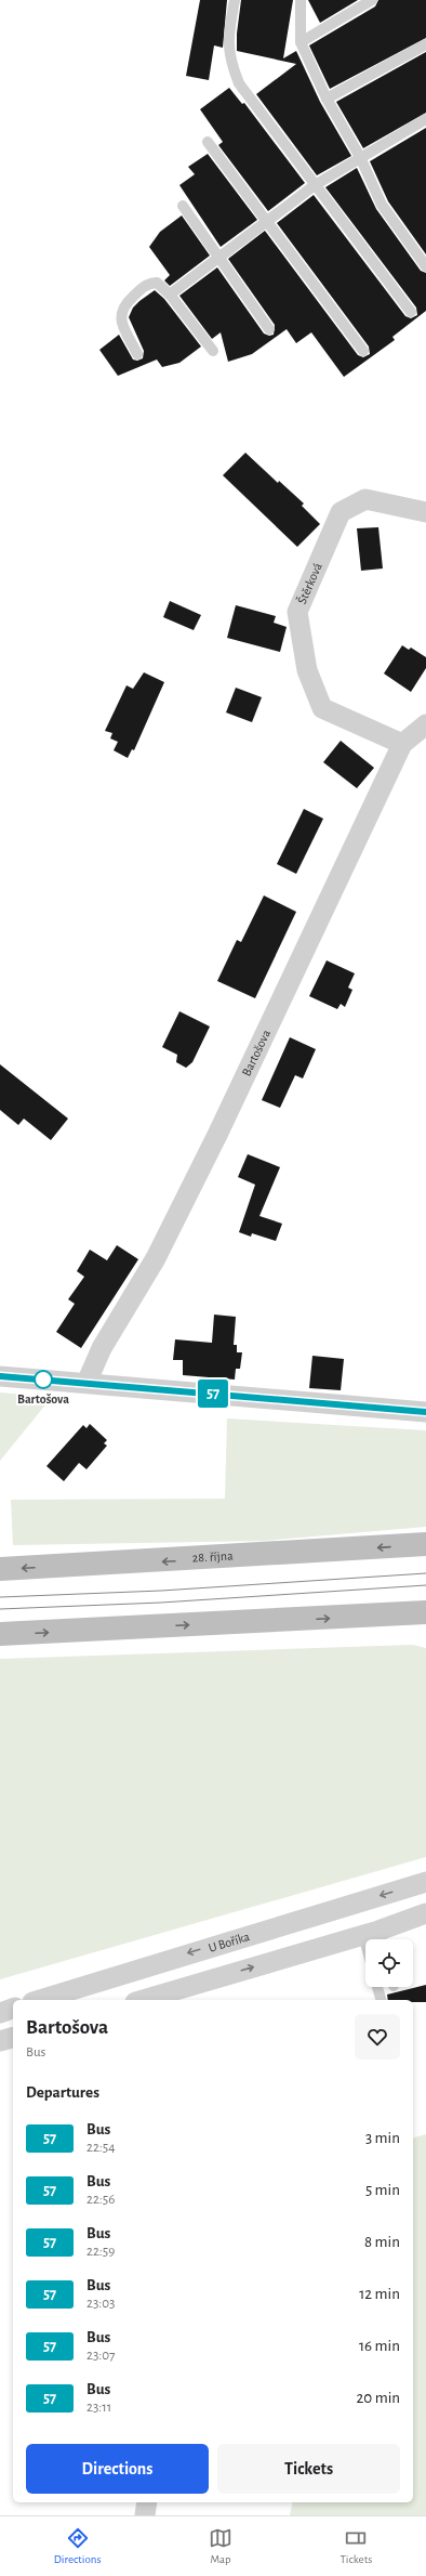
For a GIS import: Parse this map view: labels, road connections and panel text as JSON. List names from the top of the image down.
{
  "streets": {
    "main road": ["28. října"],
    "street": ["Štěrková", "Bartošova", "U Boříka"]
  },
  "crossings": [
    ["Štěrková", "Bartošova"]
  ],
  "places": ["Bartošova"],
  "lines": ["bus line 57"],
  "page": {
    "on_map": "57",
    "heading": [
      ["Bartošova", "Bus"],
      "Departures"
    ],
    "list": [
      {
        "mark": "57",
        "name": "Bus",
        "note": "22:54",
        "value": "3 min"
      },
      {
        "mark": "57",
        "name": "Bus",
        "note": "22:56",
        "value": "5 min"
      },
      {
        "mark": "57",
        "name": "Bus",
        "note": "22:59",
        "value": "8 min"
      },
      {
        "mark": "57",
        "name": "Bus",
        "note": "23:03",
        "value": "12 min"
      },
      {
        "mark": "57",
        "name": "Bus",
        "note": "23:07",
        "value": "16 min"
      },
      {
        "mark": "57",
        "name": "Bus",
        "note": "23:11",
        "value": "20 min"
      }
    ],
    "buttons": ["Directions", "Tickets"],
    "tabs": ["Directions", "Map", "Tickets"]
  }
}
